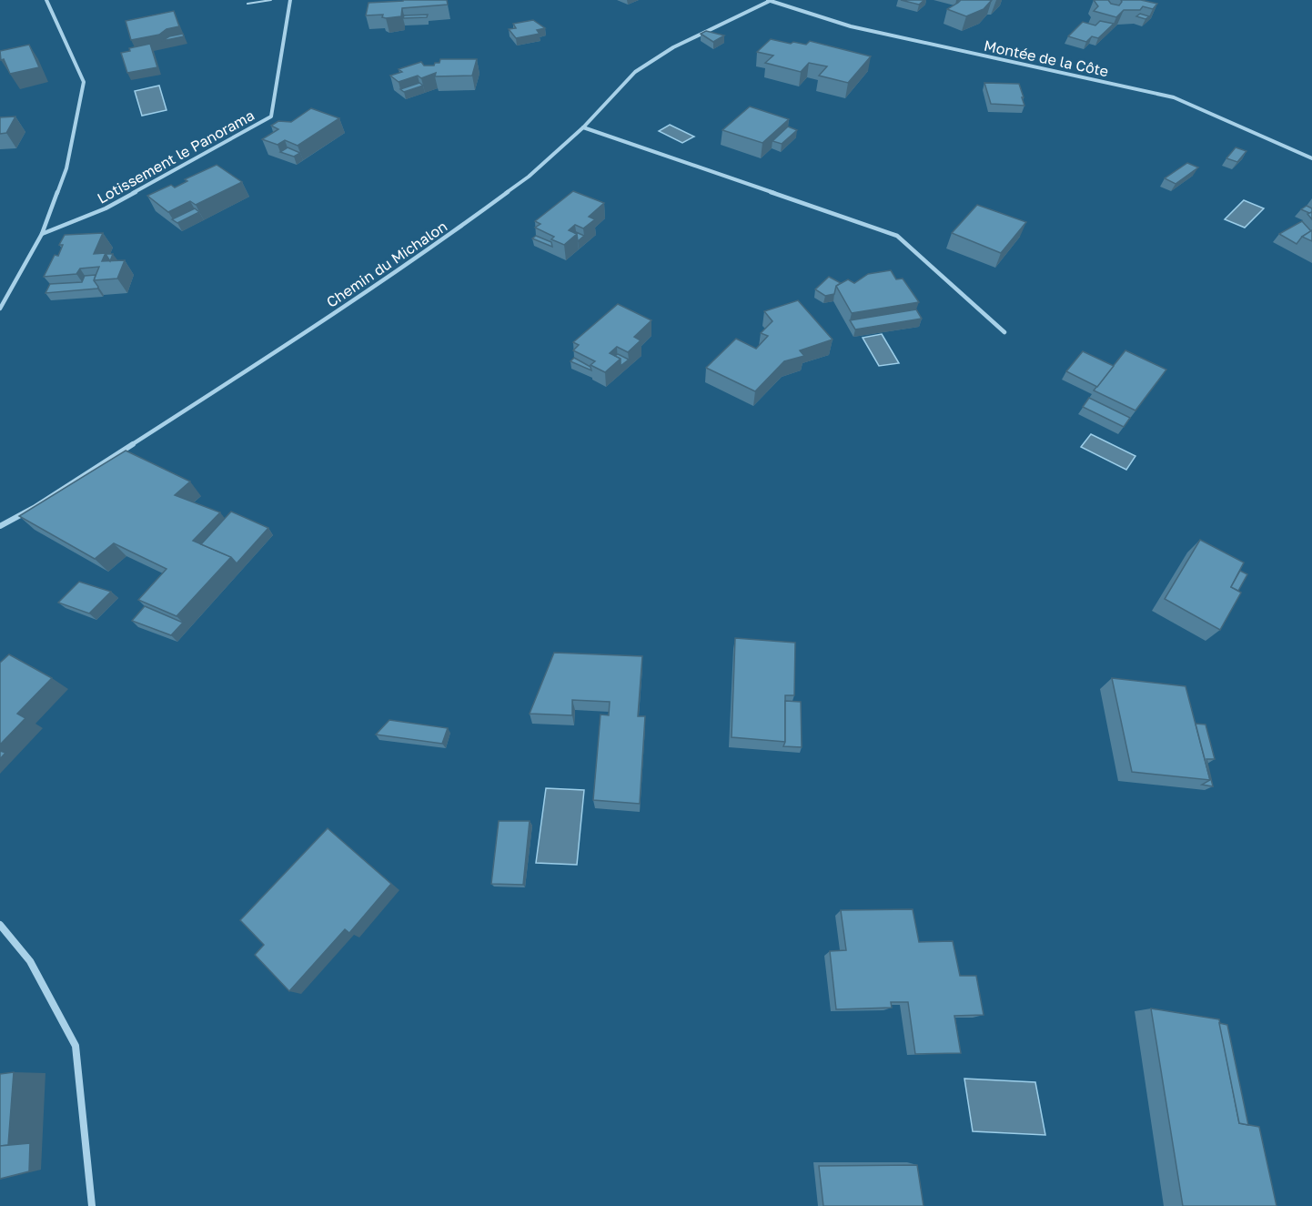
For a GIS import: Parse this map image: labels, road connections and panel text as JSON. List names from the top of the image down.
{
  "streets": {
    "street": ["Montée de la Côte", "Lotissement le Panorama", "Chemin du Michalon"]
  },
  "crossings": [
    ["Montée de la Côte", "Chemin du Michalon"]
  ]
}
